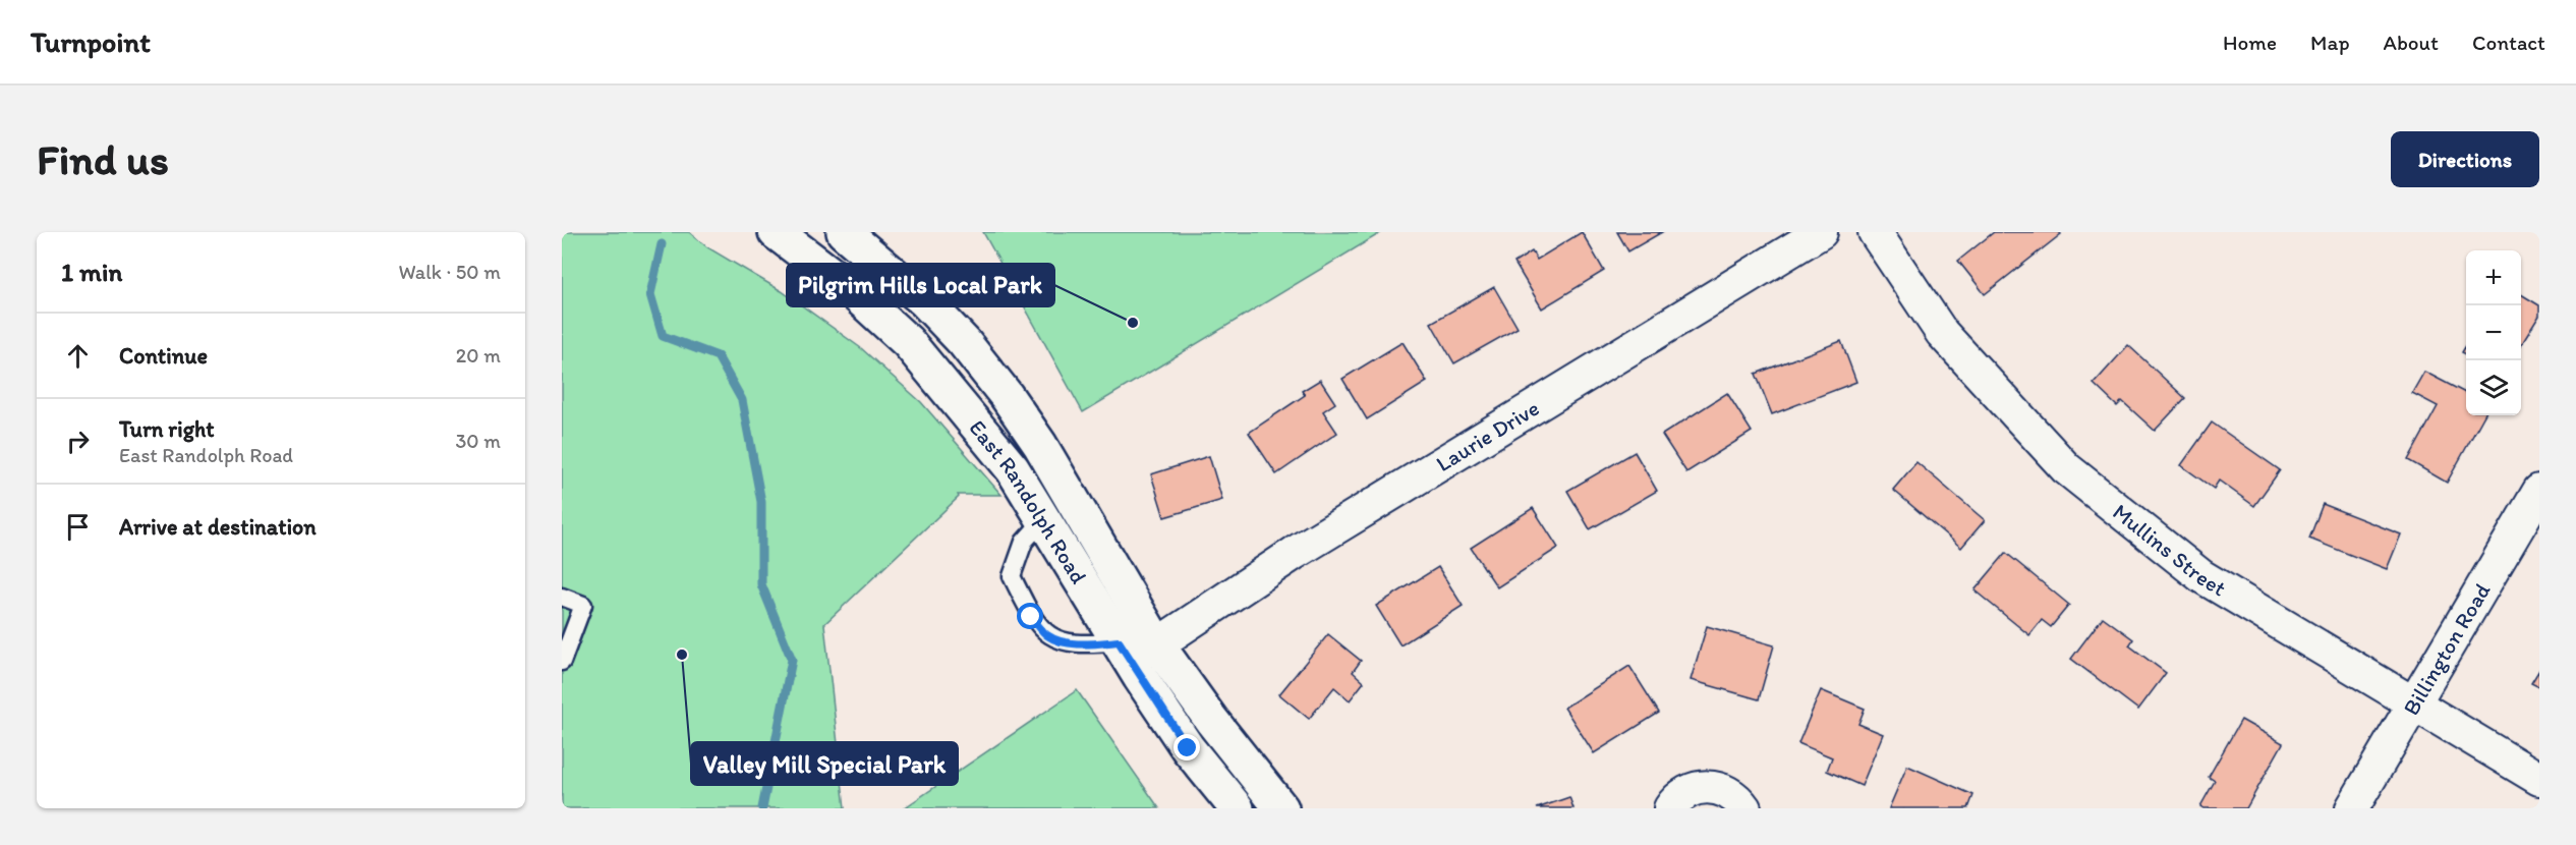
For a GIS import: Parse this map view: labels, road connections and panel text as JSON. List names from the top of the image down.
{
  "streets": {
    "main road": ["East Randolph Road"],
    "street": ["Laurie Drive", "Mullins Street", "Billington Road"]
  },
  "crossings": [
    ["Laurie Drive", "East Randolph Road"],
    ["Mullins Street", "Billington Road"]
  ],
  "places": ["Pilgrim Hills Local Park", "Valley Mill Special Park"],
  "page": {
    "header": "Turnpoint",
    "nav": [
      "Home",
      "Map",
      "About",
      "Contact"
    ],
    "buttons": "Directions",
    "title": "Find us",
    "heading": ["1 min", "Walk · 50 m"],
    "map_buttons": ["+", "−"],
    "list": [
      ["Continue", "20 m"],
      ["Turn right", "East Randolph Road", "30 m"],
      "Arrive at destination"
    ]
  }
}
